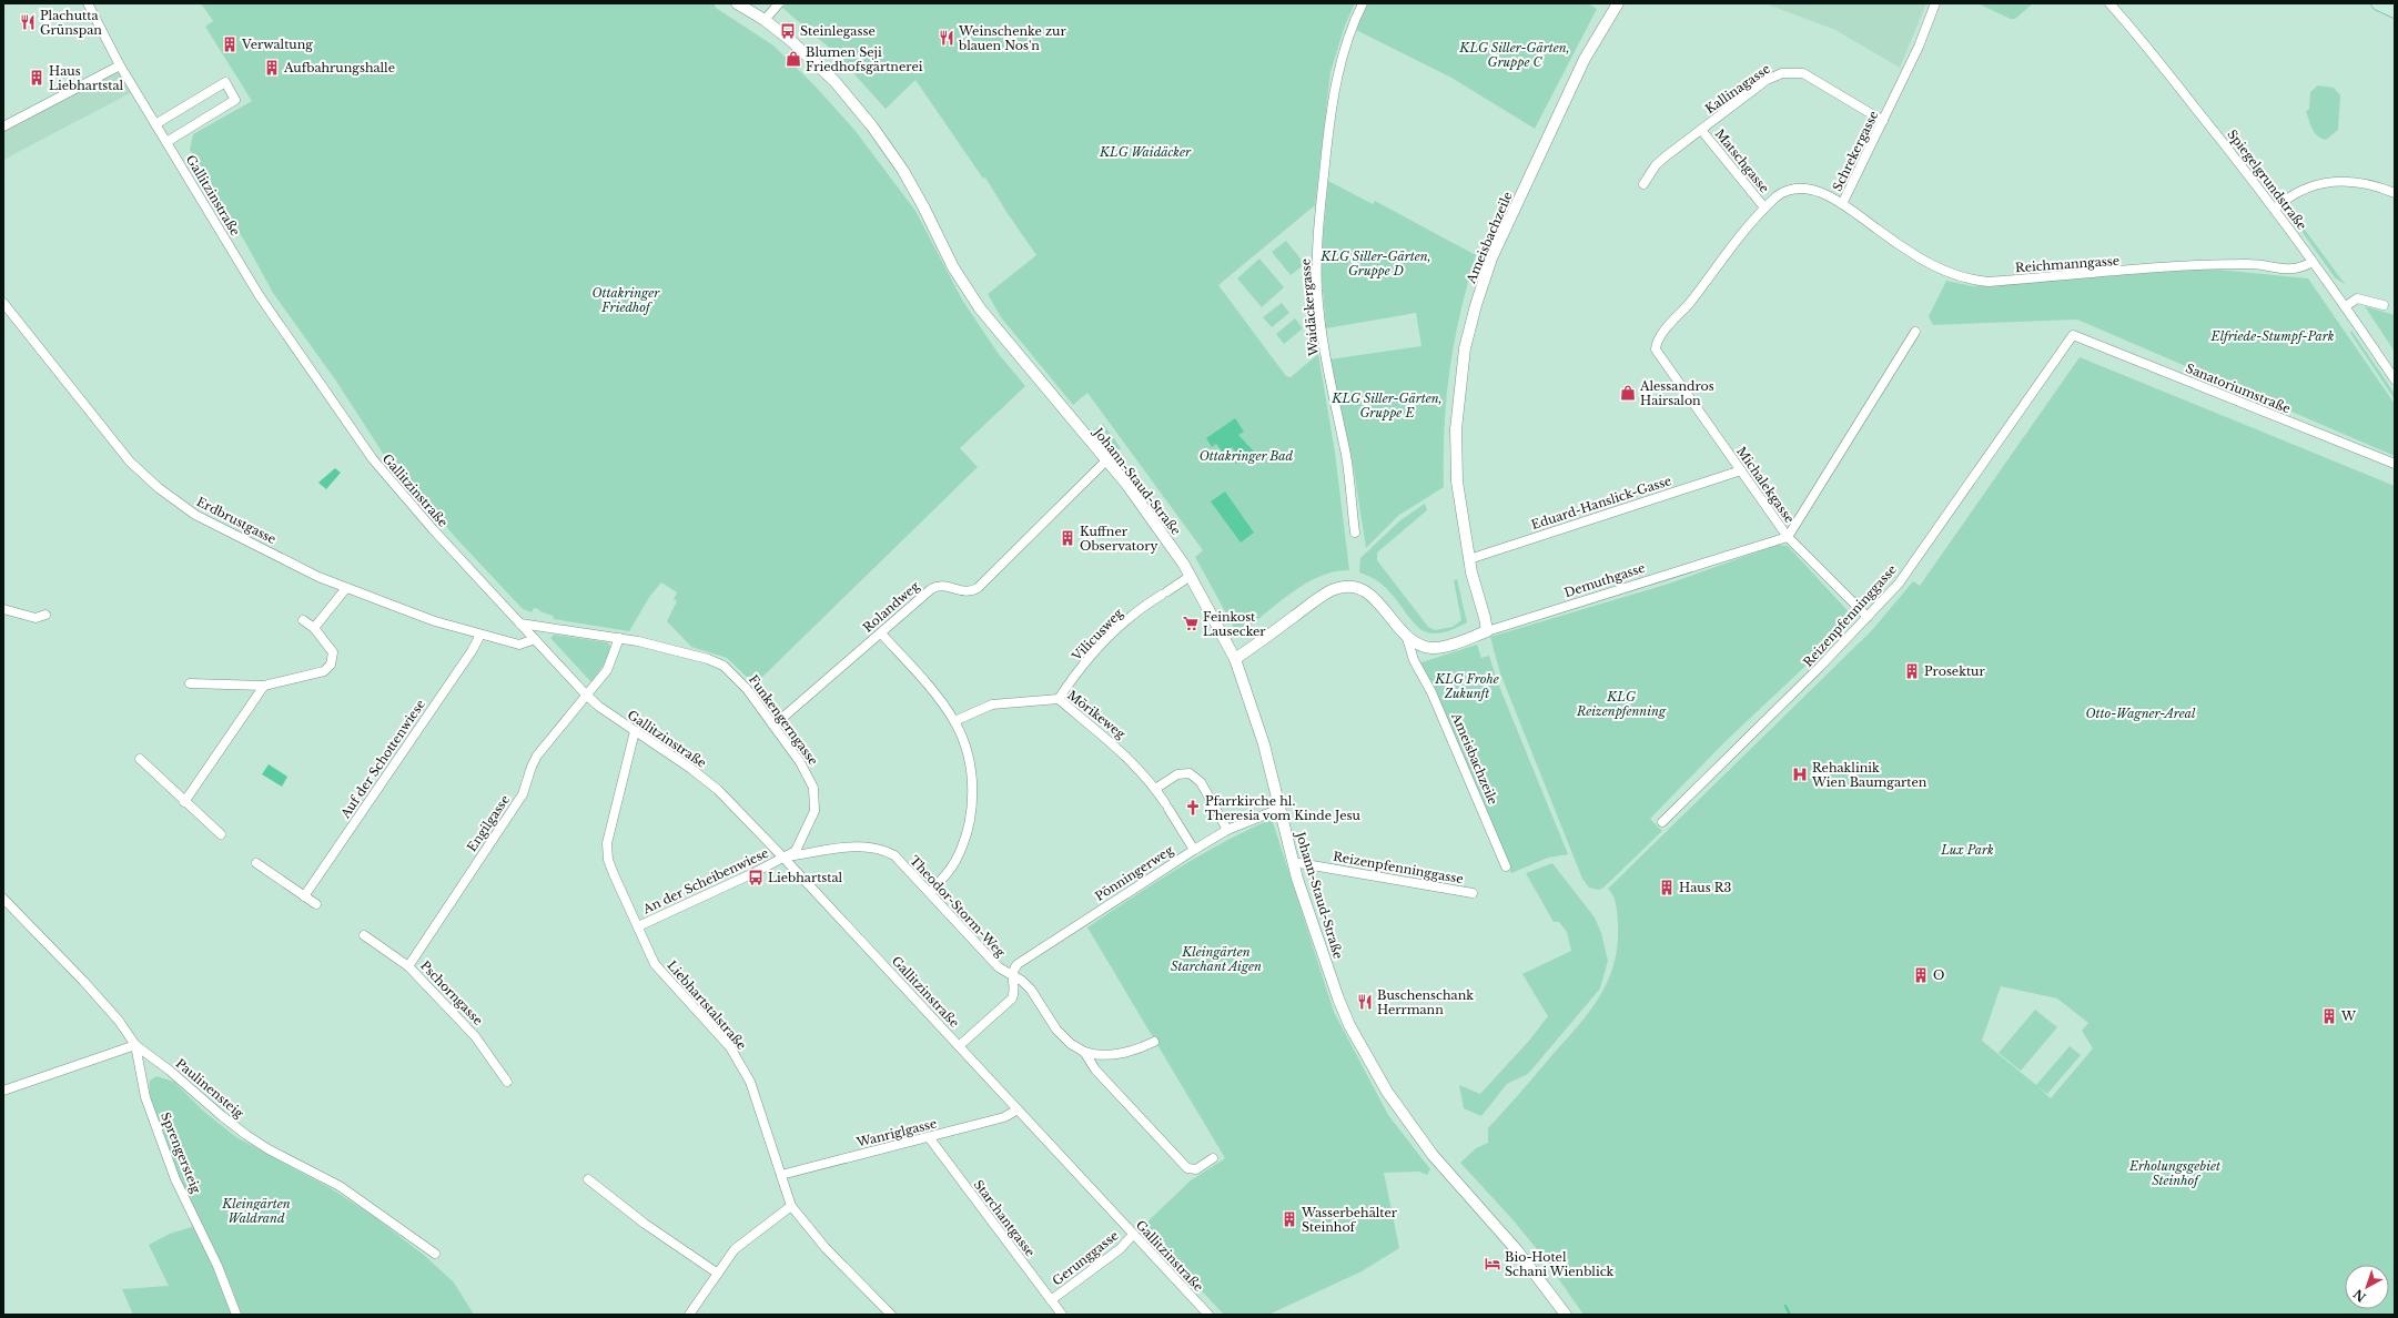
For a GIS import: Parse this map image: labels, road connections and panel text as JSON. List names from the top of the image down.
{
  "streets": {
    "street": [
      "Kallinagasse",
      "Schrekergasse",
      "Matschgasse",
      "Spiegelgrundstraße",
      "Gallitzinstraße",
      "Ameisbachzeile",
      "Reichmanngasse",
      "Waidäckergasse",
      "Sanatoriumstraße",
      "Johann-Staud-Straße",
      "Michalekgasse",
      "Eduard-Hanslick-Gasse",
      "Erdbrustgasse",
      "Demuthgasse",
      "Rolandweg",
      "Reizenpfenninggasse",
      "Vilicusweg",
      "Mörikeweg",
      "Funkengerngasse",
      "Auf der Schottenwiese",
      "Engilgasse",
      "Pönningerweg",
      "An der Scheibenwiese",
      "Theodor-Storm-Weg",
      "Pschorngasse",
      "Liebhartstalstraße",
      "Paulinensteig",
      "Wanriglgasse",
      "Sprengersteig",
      "Starchantgasse",
      "Gerunggasse"
    ]
  },
  "crossings": [
    ["Kallinagasse", "Schrekergasse"],
    ["Kallinagasse", "Matschgasse"],
    ["Schrekergasse", "Matschgasse"],
    ["Schrekergasse", "Reichmanngasse"],
    ["Schrekergasse", "Michalekgasse"],
    ["Spiegelgrundstraße", "Reichmanngasse"],
    ["Gallitzinstraße", "Erdbrustgasse"],
    ["Gallitzinstraße", "Funkengerngasse"],
    ["Gallitzinstraße", "Engilgasse"],
    ["Gallitzinstraße", "An der Scheibenwiese"],
    ["Gallitzinstraße", "Theodor-Storm-Weg"],
    ["Gallitzinstraße", "Liebhartstalstraße"],
    ["Gallitzinstraße", "Wanriglgasse"],
    ["Gallitzinstraße", "Gerunggasse"],
    ["Ameisbachzeile", "Eduard-Hanslick-Gasse"],
    ["Ameisbachzeile", "Demuthgasse"],
    ["Sanatoriumstraße", "Reizenpfenninggasse"],
    ["Johann-Staud-Straße", "Demuthgasse"],
    ["Johann-Staud-Straße", "Rolandweg"],
    ["Johann-Staud-Straße", "Reizenpfenninggasse"],
    ["Johann-Staud-Straße", "Vilicusweg"],
    ["Johann-Staud-Straße", "Pönningerweg"],
    ["Michalekgasse", "Eduard-Hanslick-Gasse"],
    ["Michalekgasse", "Demuthgasse"],
    ["Michalekgasse", "Reizenpfenninggasse"],
    ["Erdbrustgasse", "Auf der Schottenwiese"],
    ["Rolandweg", "Funkengerngasse"],
    ["Vilicusweg", "Mörikeweg"],
    ["Mörikeweg", "Pönningerweg"],
    ["Funkengerngasse", "Engilgasse"],
    ["Funkengerngasse", "An der Scheibenwiese"],
    ["Funkengerngasse", "Theodor-Storm-Weg"],
    ["Engilgasse", "Pschorngasse"],
    ["Pönningerweg", "Theodor-Storm-Weg"],
    ["An der Scheibenwiese", "Theodor-Storm-Weg"],
    ["An der Scheibenwiese", "Liebhartstalstraße"],
    ["Liebhartstalstraße", "Wanriglgasse"],
    ["Paulinensteig", "Sprengersteig"],
    ["Wanriglgasse", "Starchantgasse"],
    ["Starchantgasse", "Gerunggasse"]
  ],
  "parks": [
    "KLG Siller-Gärten, Gruppe C",
    "KLG Waidäcker",
    "KLG Siller-Gärten, Gruppe D",
    "Ottakringer Friedhof",
    "Elfriede-Stumpf-Park",
    "KLG Siller-Gärten, Gruppe E",
    "Ottakringer Bad",
    "KLG Frohe Zukunft",
    "KLG Reizenpfenning",
    "Otto-Wagner-Areal",
    "Lux Park",
    "Kleingärten Starchant Aigen",
    "Erholungsgebiet Steinhof",
    "Kleingärten Waldrand"
  ],
  "places": {
    "restaurant": ["Plachutta Grünspan", "Weinschenke zur blauen Nos'n", "Buschenschank Herrmann"],
    "bus stop": ["Steinlegasse", "Liebhartstal"],
    "building": [
      "Verwaltung",
      "Aufbahrungshalle",
      "Haus Liebhartstal",
      "Kuffner Observatory",
      "Prosektur",
      "Haus R3",
      "O",
      "W",
      "Wasserbehälter Steinhof"
    ],
    "shop": ["Blumen Seji Friedhofsgärtnerei", "Alessandros Hairsalon"],
    "supermarket": ["Feinkost Lausecker"],
    "hospital": ["Rehaklinik Wien Baumgarten"],
    "church": ["Pfarrkirche hl. Theresia vom Kinde Jesu"],
    "hotel": ["Bio-Hotel Schani Wienblick"]
  },
  "north": "bottom left"
}
